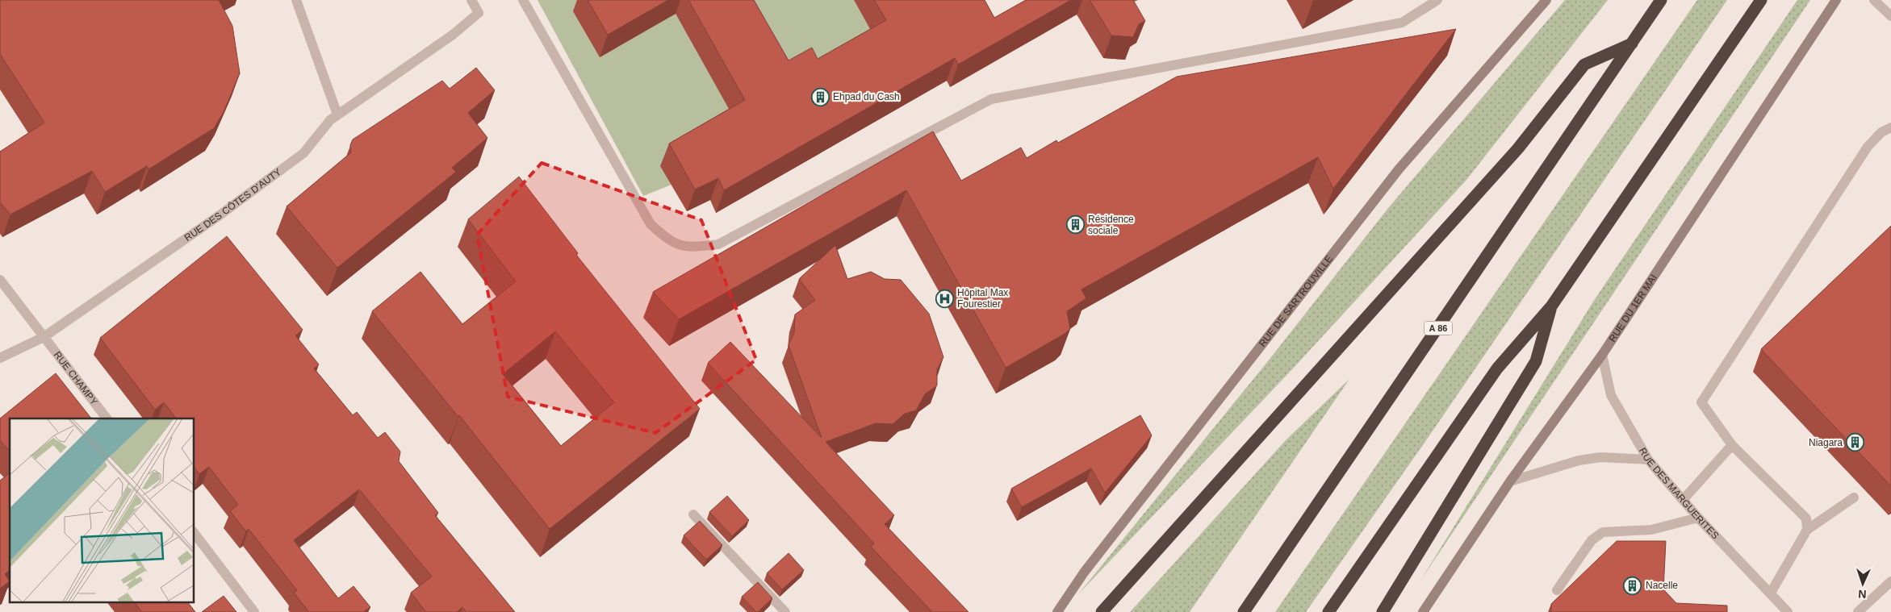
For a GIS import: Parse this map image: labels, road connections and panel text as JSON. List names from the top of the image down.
{
  "streets": {
    "highway": ["A 86"],
    "main road": ["RUE DE SARTROUVILLE", "RUE DU 1ER MAI"],
    "street": ["RUE DES CÔTES D'AUTY", "RUE CHAMPY", "RUE DES MARGUERITES"]
  },
  "crossings": [
    ["RUE DES CÔTES D'AUTY", "RUE CHAMPY"],
    ["RUE DU 1ER MAI", "RUE DES MARGUERITES"]
  ],
  "places": {
    "building": [
      "Ehpad du Cash",
      "Résidence sociale",
      "Niagara",
      "Nacelle"
    ],
    "hospital": ["Hôpital Max Fourestier"]
  },
  "north": "bottom"
}
